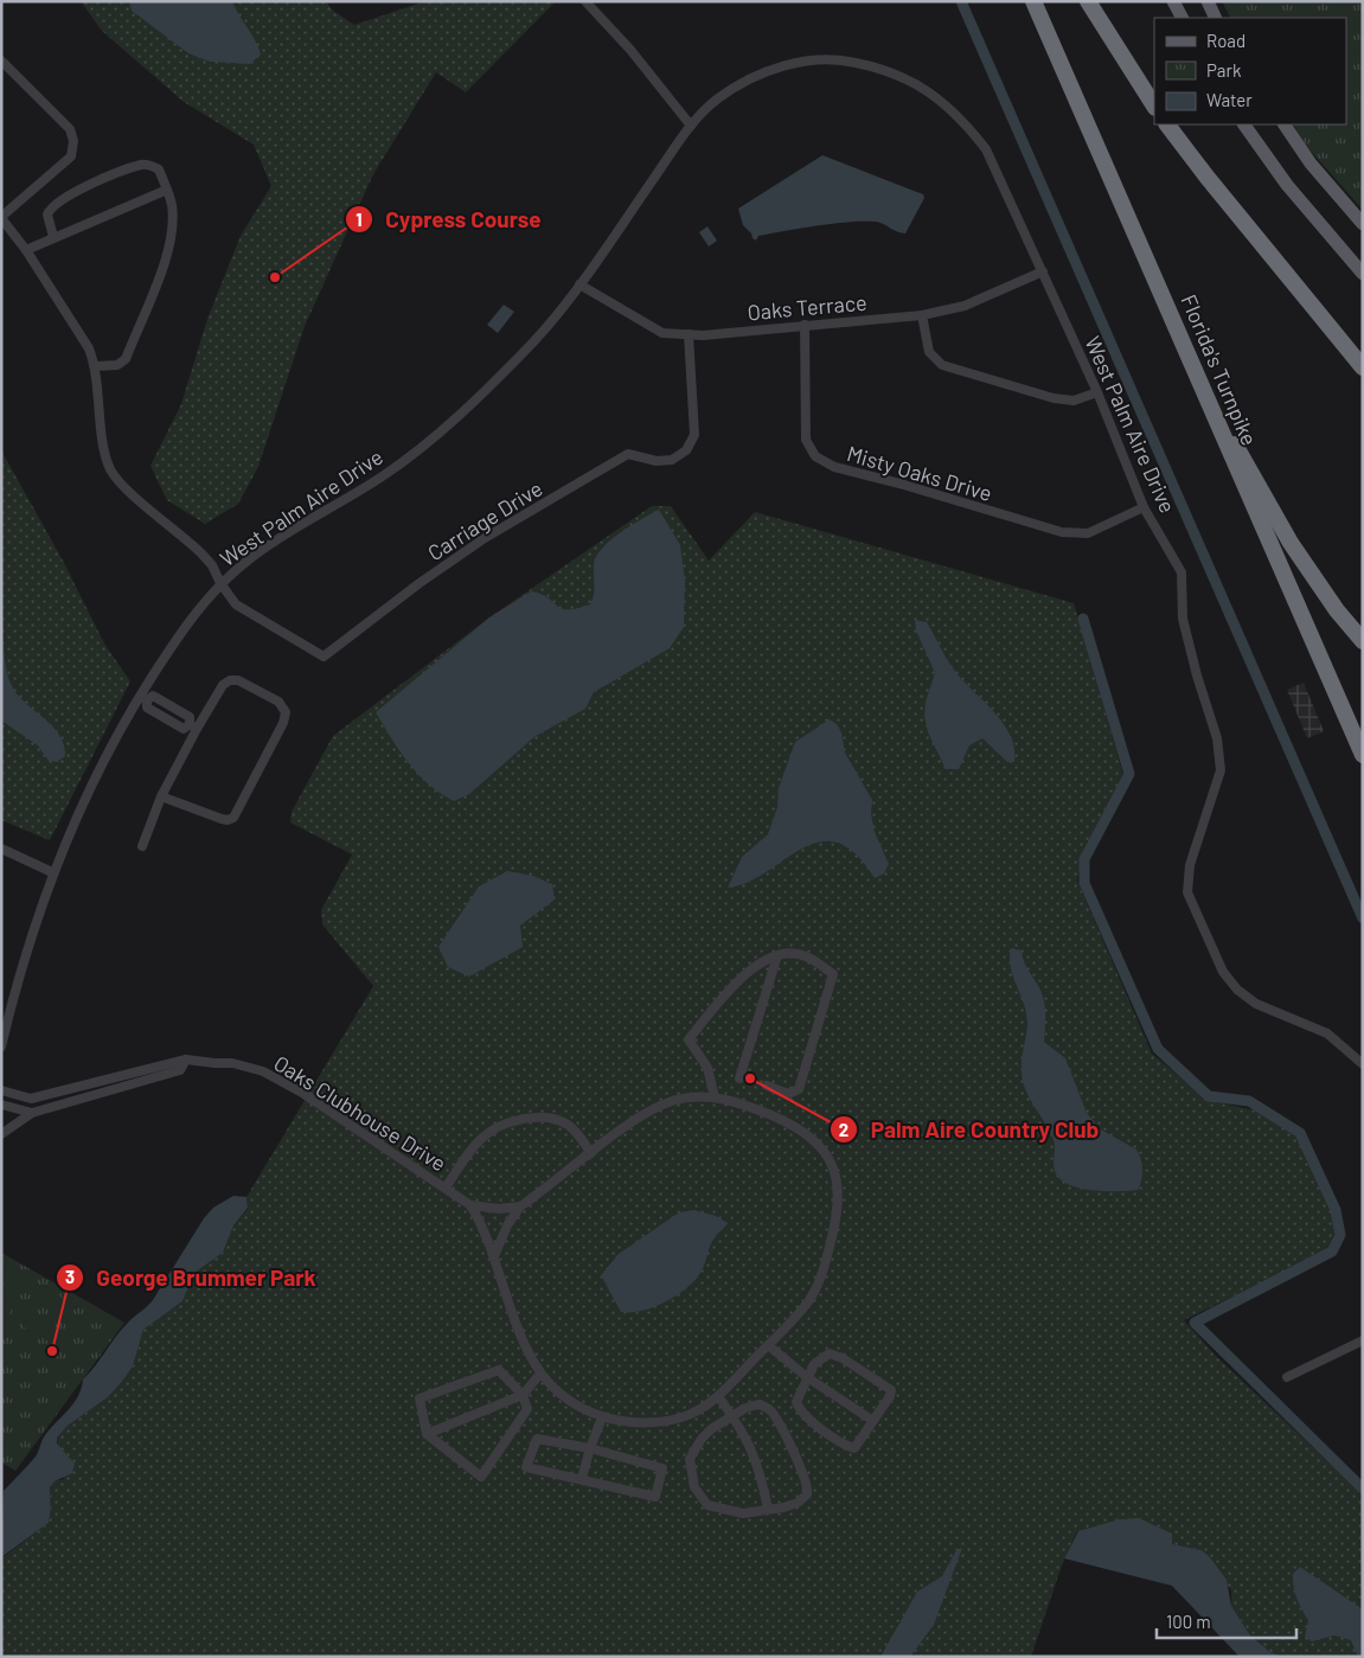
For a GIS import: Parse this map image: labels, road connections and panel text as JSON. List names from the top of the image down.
{
  "streets": {
    "highway": ["Florida's Turnpike"],
    "street": [
      "Oaks Terrace",
      "West Palm Aire Drive",
      "Misty Oaks Drive",
      "Carriage Drive",
      "Oaks Clubhouse Drive"
    ]
  },
  "crossings": [
    ["Oaks Terrace", "West Palm Aire Drive"],
    ["Oaks Terrace", "Misty Oaks Drive"],
    ["Oaks Terrace", "Carriage Drive"],
    ["West Palm Aire Drive", "Misty Oaks Drive"],
    ["West Palm Aire Drive", "Carriage Drive"]
  ],
  "places": ["Cypress Course", "Palm Aire Country Club", "George Brummer Park"],
  "legend": ["Road", "Park", "Water"],
  "scale_bar": "100 m"
}
